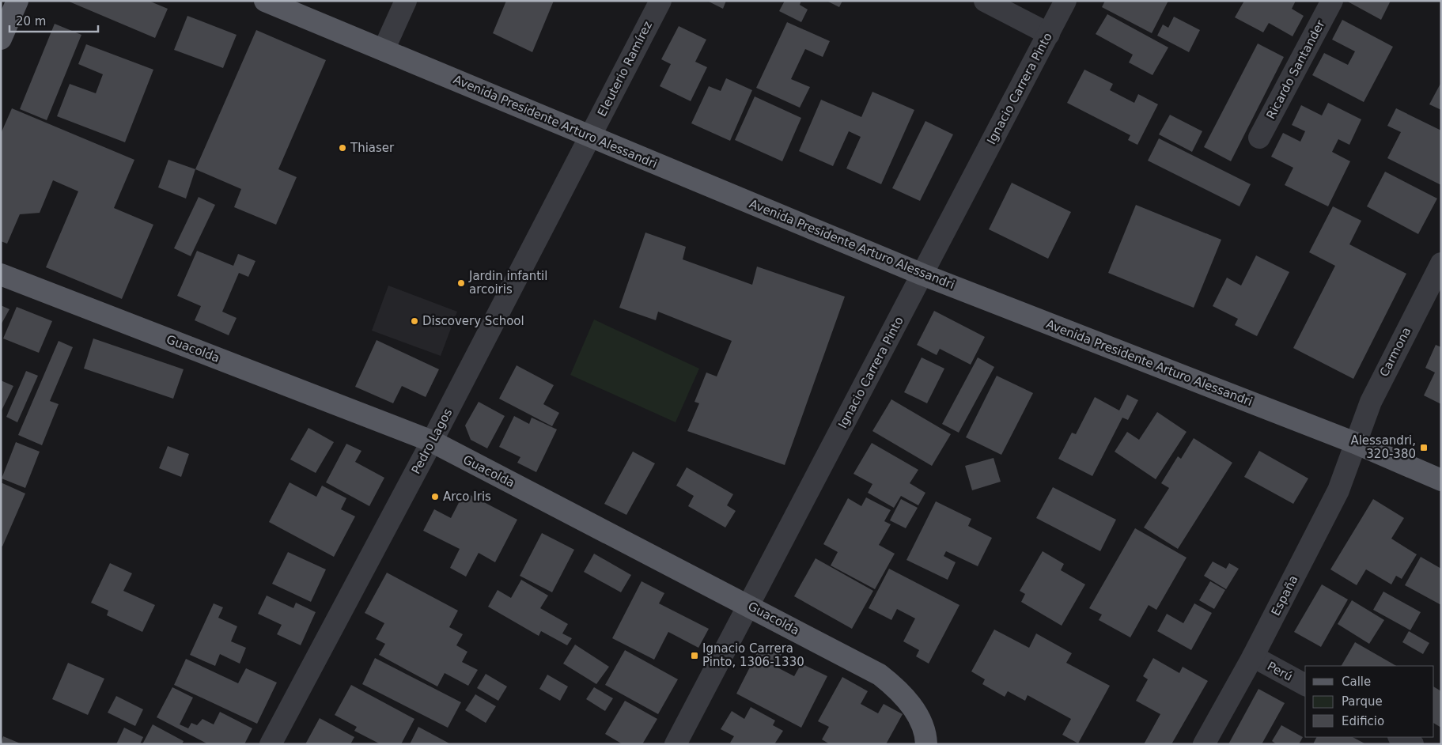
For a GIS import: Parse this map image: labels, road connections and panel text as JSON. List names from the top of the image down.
{
  "streets": {
    "main road": ["Avenida Presidente Arturo Alessandri", "Guacolda"],
    "street": [
      "Eleuterio Ramírez",
      "Ricardo Santander",
      "Ignacio Carrera Pinto",
      "Carmona",
      "Pedro Lagos",
      "España",
      "Perú"
    ]
  },
  "crossings": [
    ["Eleuterio Ramírez", "Avenida Presidente Arturo Alessandri"],
    ["Eleuterio Ramírez", "Pedro Lagos"],
    ["Ignacio Carrera Pinto", "Avenida Presidente Arturo Alessandri"],
    ["Ignacio Carrera Pinto", "Guacolda"],
    ["Avenida Presidente Arturo Alessandri", "Carmona"],
    ["Avenida Presidente Arturo Alessandri", "Pedro Lagos"],
    ["Avenida Presidente Arturo Alessandri", "España"],
    ["Guacolda", "Pedro Lagos"],
    ["Carmona", "España"],
    ["España", "Perú"]
  ],
  "places": {
    "other": [
      "Thiaser",
      "Jardin infantil arcoiris",
      "Discovery School",
      "Arco Iris"
    ],
    "transit": ["Alessandri, 320-380", "Ignacio Carrera Pinto, 1306-1330"]
  },
  "legend": ["Calle", "Parque", "Edificio"],
  "scale_bar": "20 m"
}
